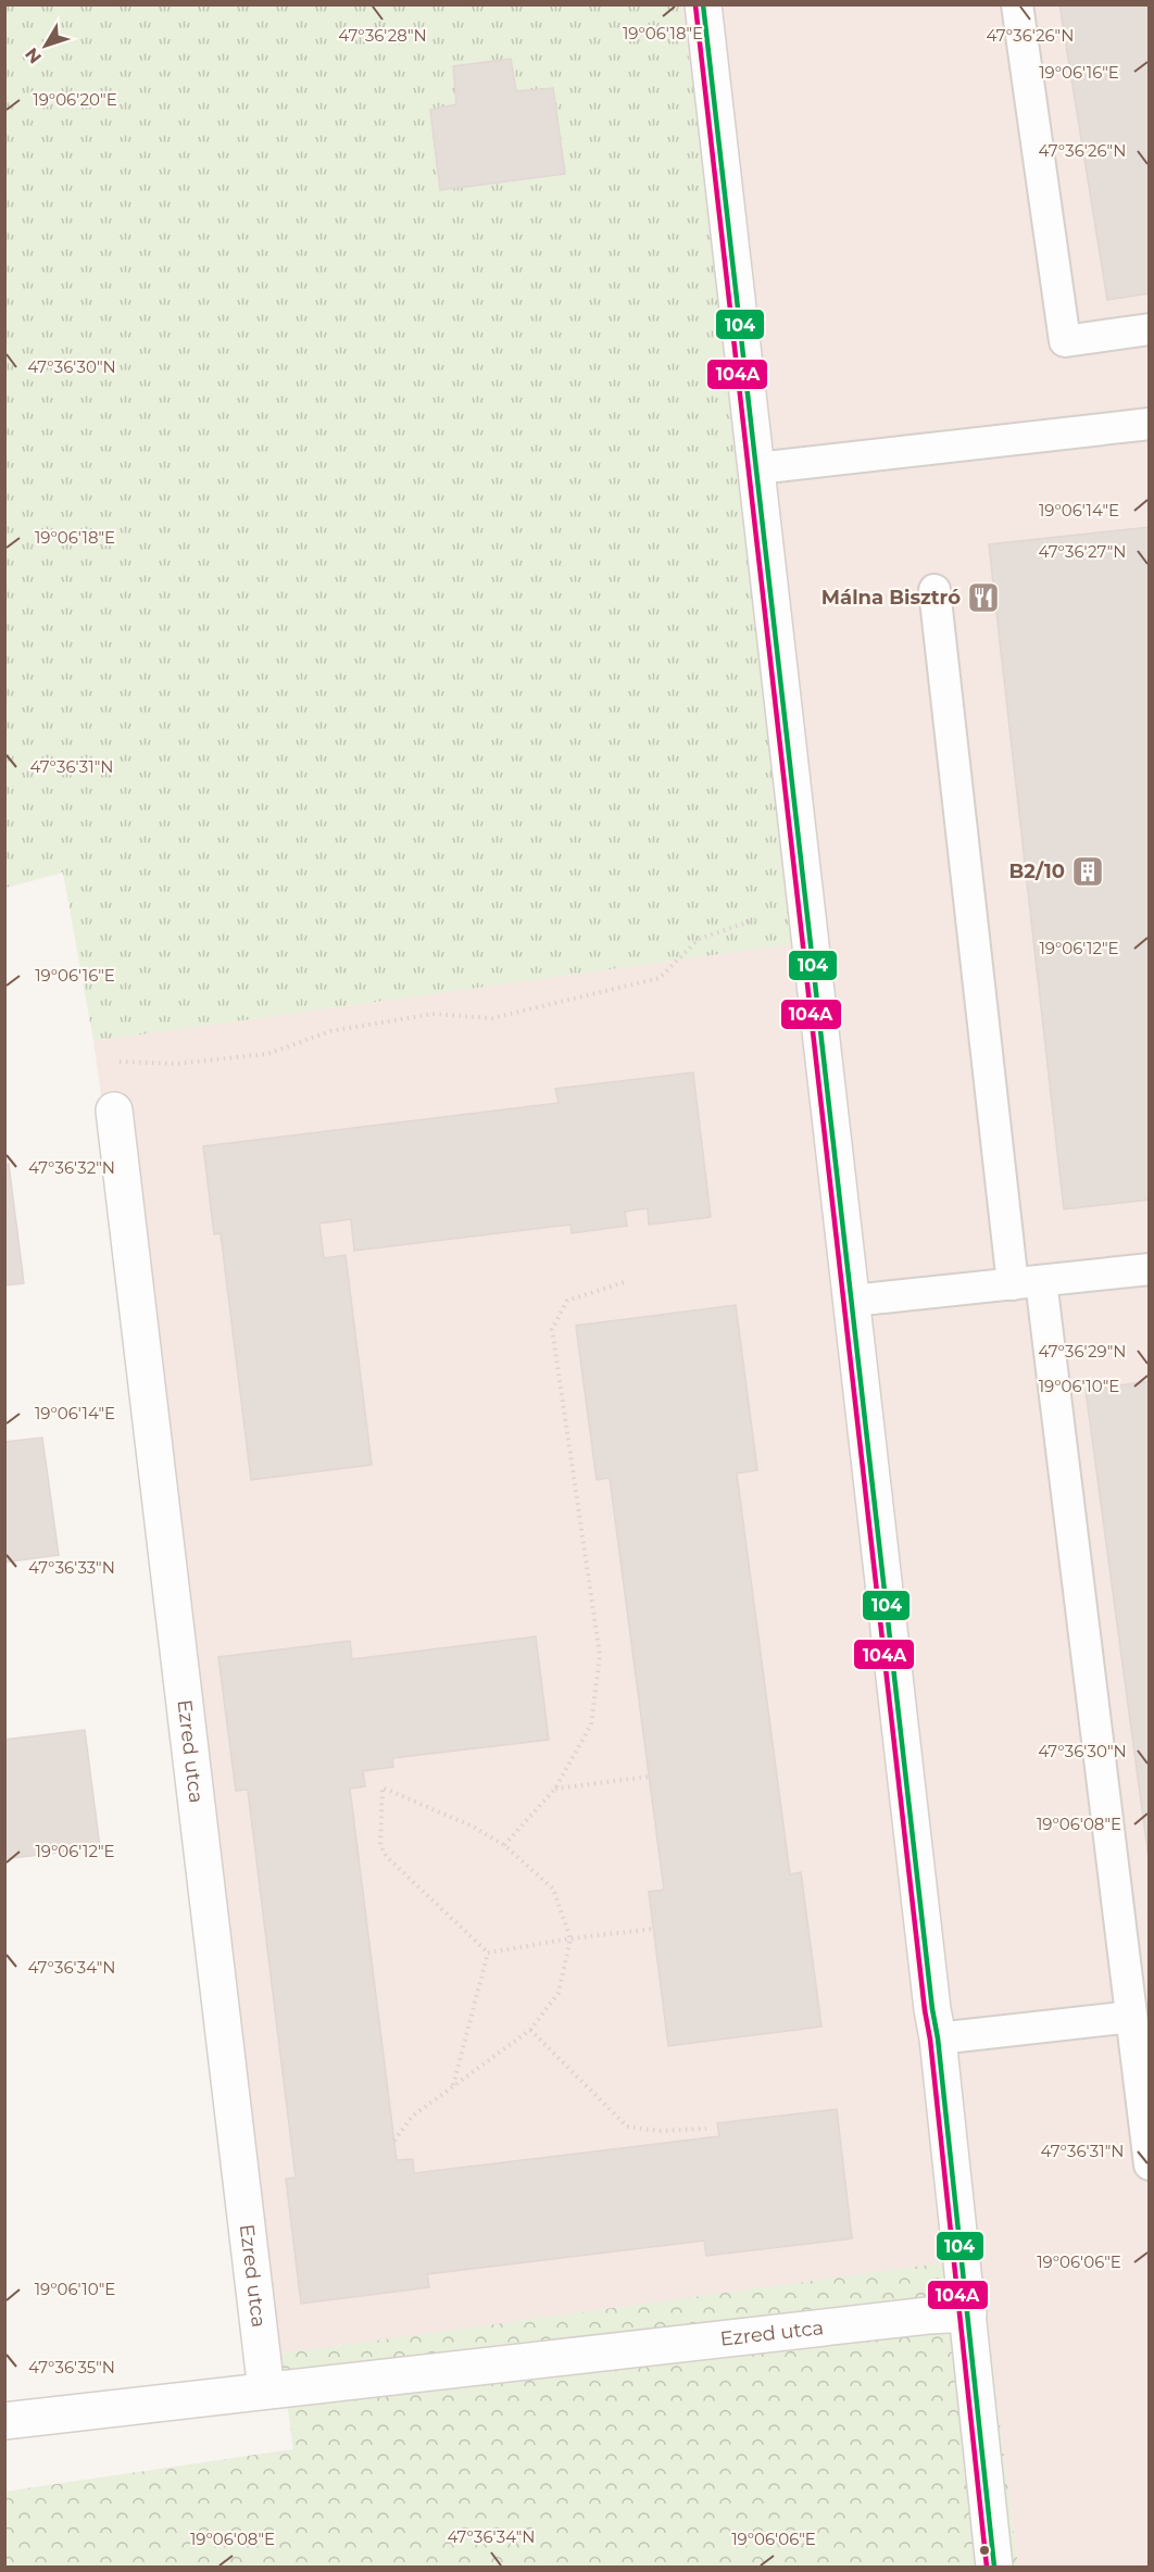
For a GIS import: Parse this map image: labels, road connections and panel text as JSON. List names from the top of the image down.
{
  "streets": {
    "street": ["Ezred utca"]
  },
  "places": {
    "restaurant": ["Málna Bisztró"],
    "building": ["B2/10"]
  },
  "lines": ["transit line 104", "transit line 104A"],
  "north": "bottom left",
  "coordinates": [
    "19°06'18\"E",
    "47°36'28\"N",
    "47°36'26\"N",
    "19°06'16\"E",
    "19°06'20\"E",
    "47°36'30\"N",
    "19°06'14\"E",
    "47°36'27\"N",
    "47°36'31\"N",
    "19°06'12\"E",
    "47°36'32\"N",
    "47°36'29\"N",
    "19°06'10\"E",
    "47°36'33\"N",
    "19°06'08\"E",
    "47°36'34\"N",
    "19°06'06\"E",
    "47°36'35\"N"
  ]
}
